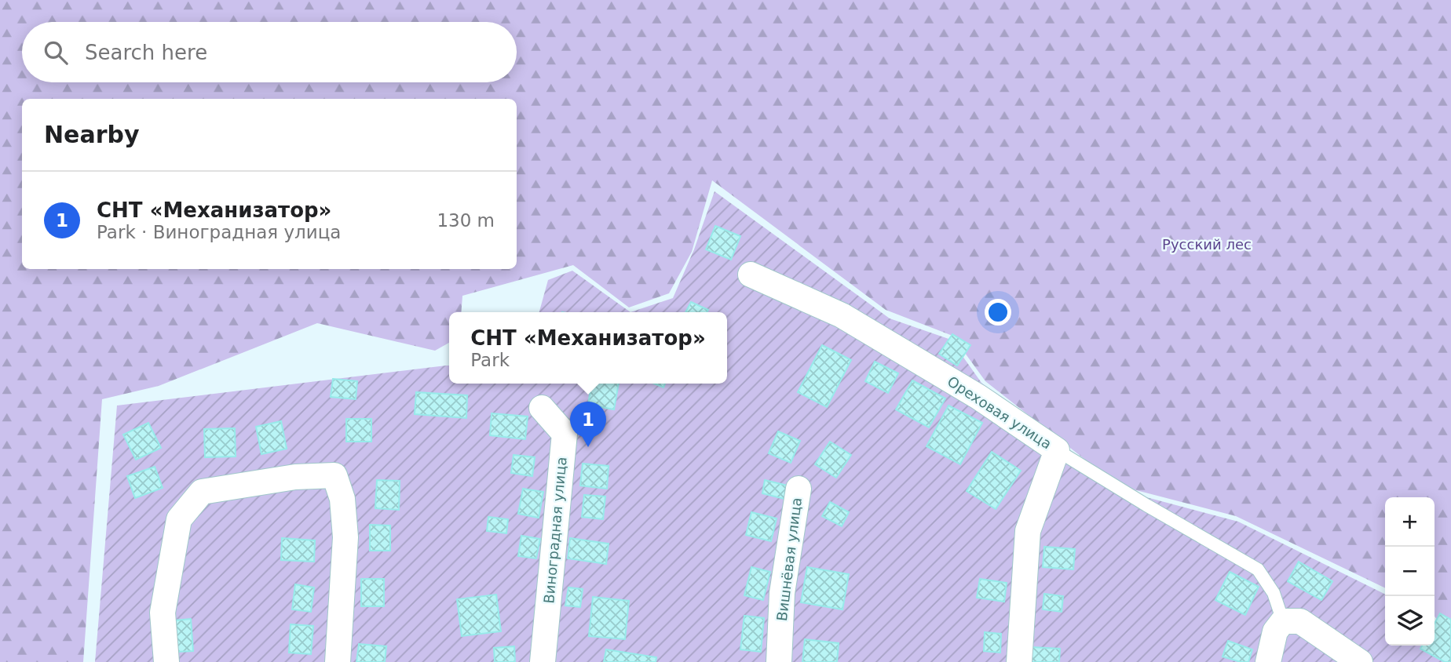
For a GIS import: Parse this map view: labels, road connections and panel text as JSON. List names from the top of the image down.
{
  "streets": {
    "street": ["Ореховая улица", "Виноградная улица", "Вишнёвая улица"]
  },
  "parks": ["Русский лес"],
  "page": {
    "search": "Search here",
    "heading": "Nearby",
    "list": [
      {
        "mark": "1",
        "name": "СНТ «Механизатор»",
        "note": "Park · Виноградная улица",
        "value": "130 m"
      }
    ],
    "popup": ["СНТ «Механизатор»", "Park"],
    "pins": "1",
    "map_buttons": ["+", "−"]
  }
}
